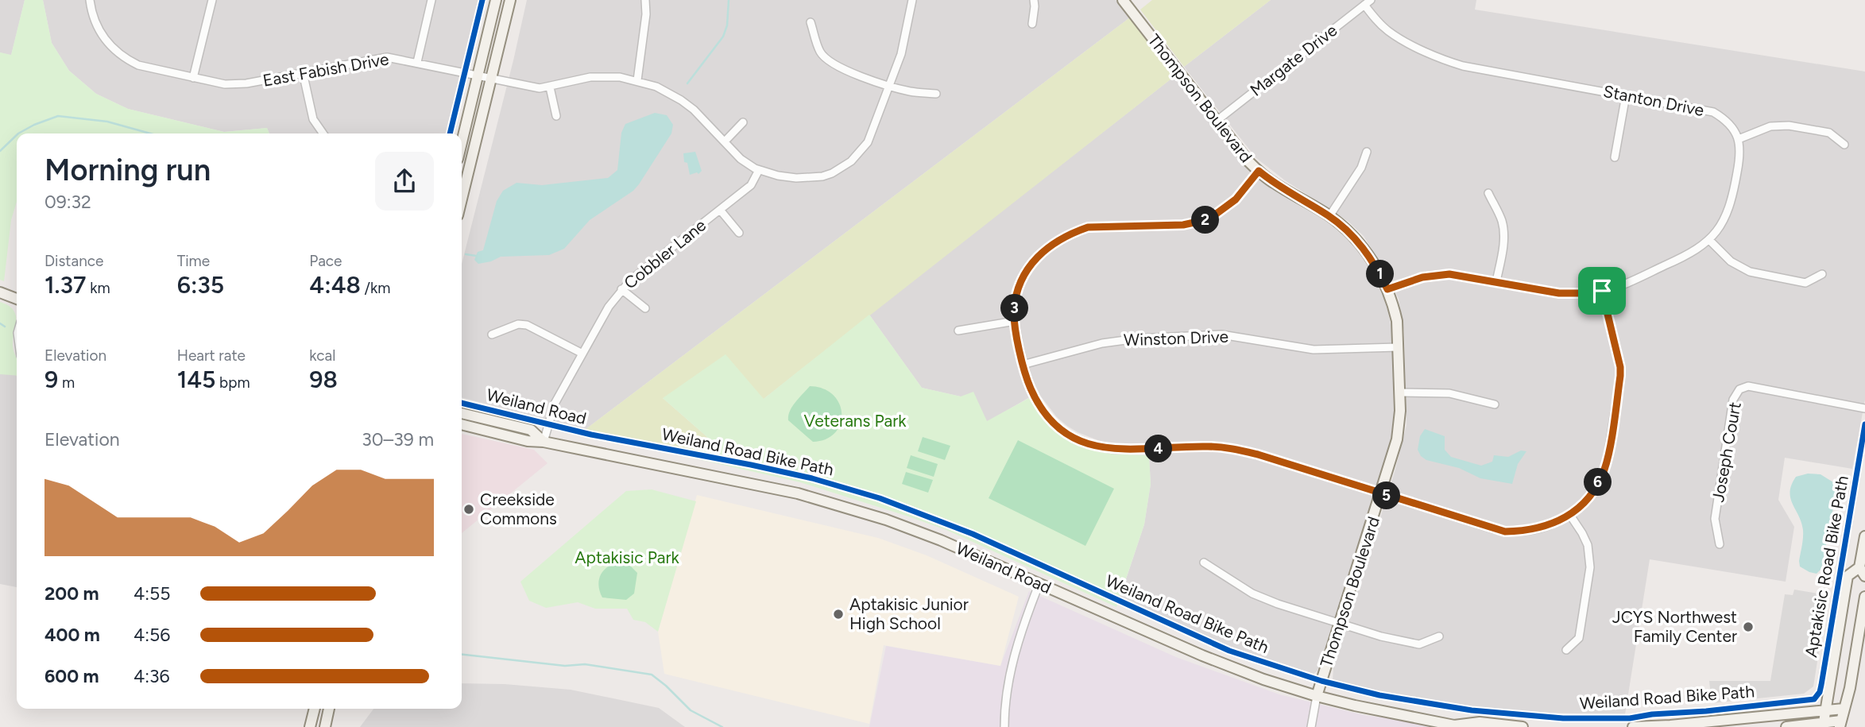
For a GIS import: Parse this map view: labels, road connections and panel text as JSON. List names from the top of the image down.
{
  "streets": {
    "main road": ["Thompson Boulevard", "Weiland Road"],
    "street": [
      "Margate Drive",
      "East Fabish Drive",
      "Stanton Drive",
      "Cobbler Lane",
      "Winston Drive",
      "Joseph Court"
    ],
    "cycle path": ["Weiland Road Bike Path"]
  },
  "crossings": [
    ["Margate Drive", "Thompson Boulevard"],
    ["Margate Drive", "Stanton Drive"],
    ["East Fabish Drive", "Cobbler Lane"],
    ["Thompson Boulevard", "Winston Drive"],
    ["Thompson Boulevard", "Weiland Road"],
    ["Cobbler Lane", "Weiland Road"]
  ],
  "parks": ["Veterans Park", "Aptakisic Park"],
  "places": ["Creekside Commons", "Aptakisic Junior High School", "JCYS Northwest Family Center"],
  "page": {
    "heading": ["Morning run", "09:32"],
    "pins": [
      "2",
      "1",
      "3",
      "4",
      "6",
      "5"
    ],
    "stats": [
      ["Distance", "1.37 km"],
      ["Time", "6:35"],
      ["Pace", "4:48 /km"],
      ["Elevation", "9 m"],
      ["Heart rate", "145 bpm"],
      ["kcal", "98"]
    ],
    "chart": ["Elevation", "30–39 m"],
    "list": [
      {
        "name": "200 m",
        "note": "4:55"
      },
      {
        "name": "400 m",
        "note": "4:56"
      },
      {
        "name": "600 m",
        "note": "4:36"
      }
    ]
  }
}
